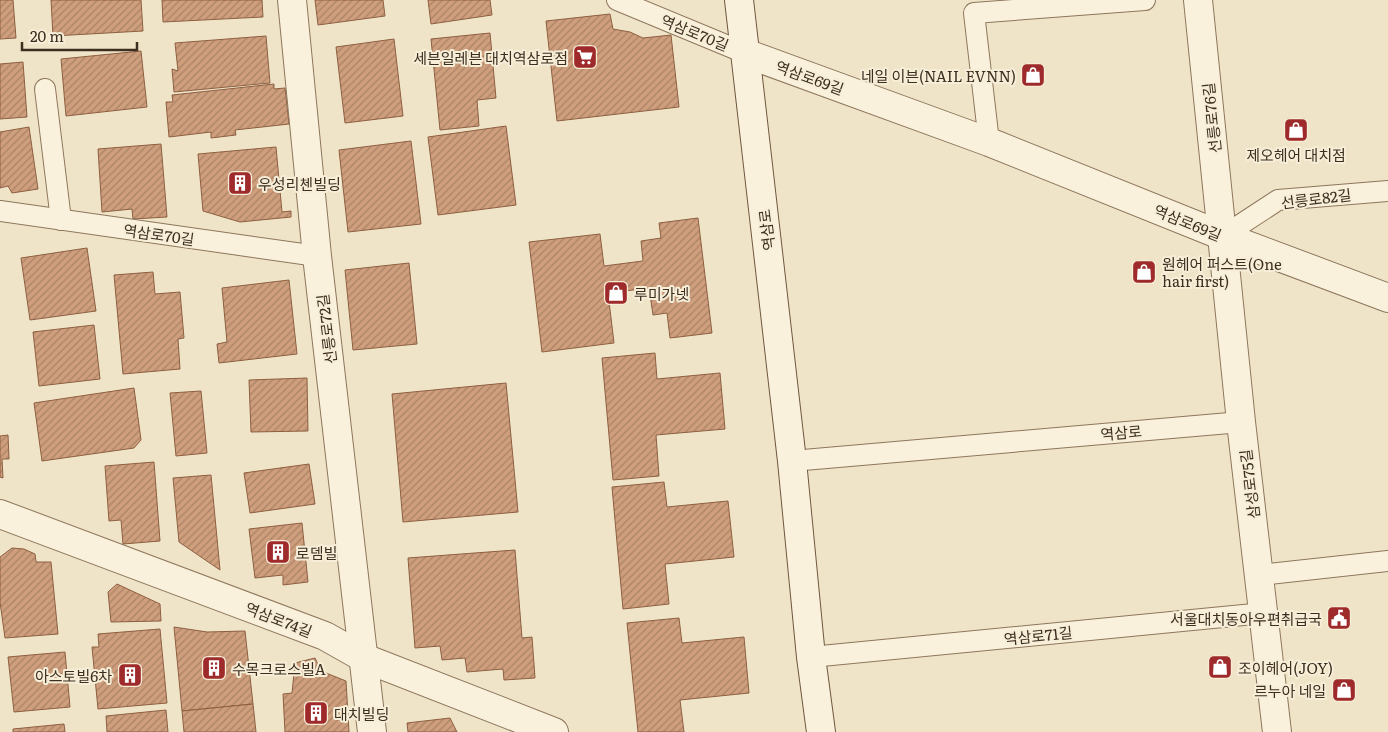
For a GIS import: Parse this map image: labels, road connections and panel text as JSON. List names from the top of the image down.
{
  "streets": {
    "street": [
      "역삼로69길",
      "선릉로76길",
      "역삼로",
      "선릉로72길",
      "삼성로75길",
      "역삼로74길"
    ],
    "lane": ["역삼로70길", "선릉로82길", "역삼로71길"]
  },
  "crossings": [
    ["역삼로70길", "역삼로69길"],
    ["역삼로70길", "역삼로"],
    ["역삼로70길", "선릉로72길"],
    ["역삼로69길", "선릉로76길"],
    ["역삼로69길", "선릉로82길"],
    ["역삼로69길", "역삼로"],
    ["역삼로69길", "삼성로75길"],
    ["선릉로76길", "선릉로82길"],
    ["선릉로76길", "삼성로75길"],
    ["선릉로82길", "삼성로75길"],
    ["역삼로", "삼성로75길"],
    ["역삼로", "역삼로71길"],
    ["선릉로72길", "역삼로74길"],
    ["삼성로75길", "역삼로71길"]
  ],
  "places": {
    "supermarket": ["세븐일레븐 대치역삼로점"],
    "shop": [
      "네일 이븐(NAIL EVNN)",
      "제오헤어 대치점",
      "원헤어 퍼스트(One hair first)",
      "루미가넷",
      "조이헤어(JOY)",
      "르누아 네일"
    ],
    "building": [
      "우성리첸빌딩",
      "로뎀빌",
      "수목크로스빌A",
      "아스토빌6차",
      "대치빌딩"
    ],
    "public building": ["서울대치동아우편취급국"]
  },
  "scale_bar": "20 m"
}
